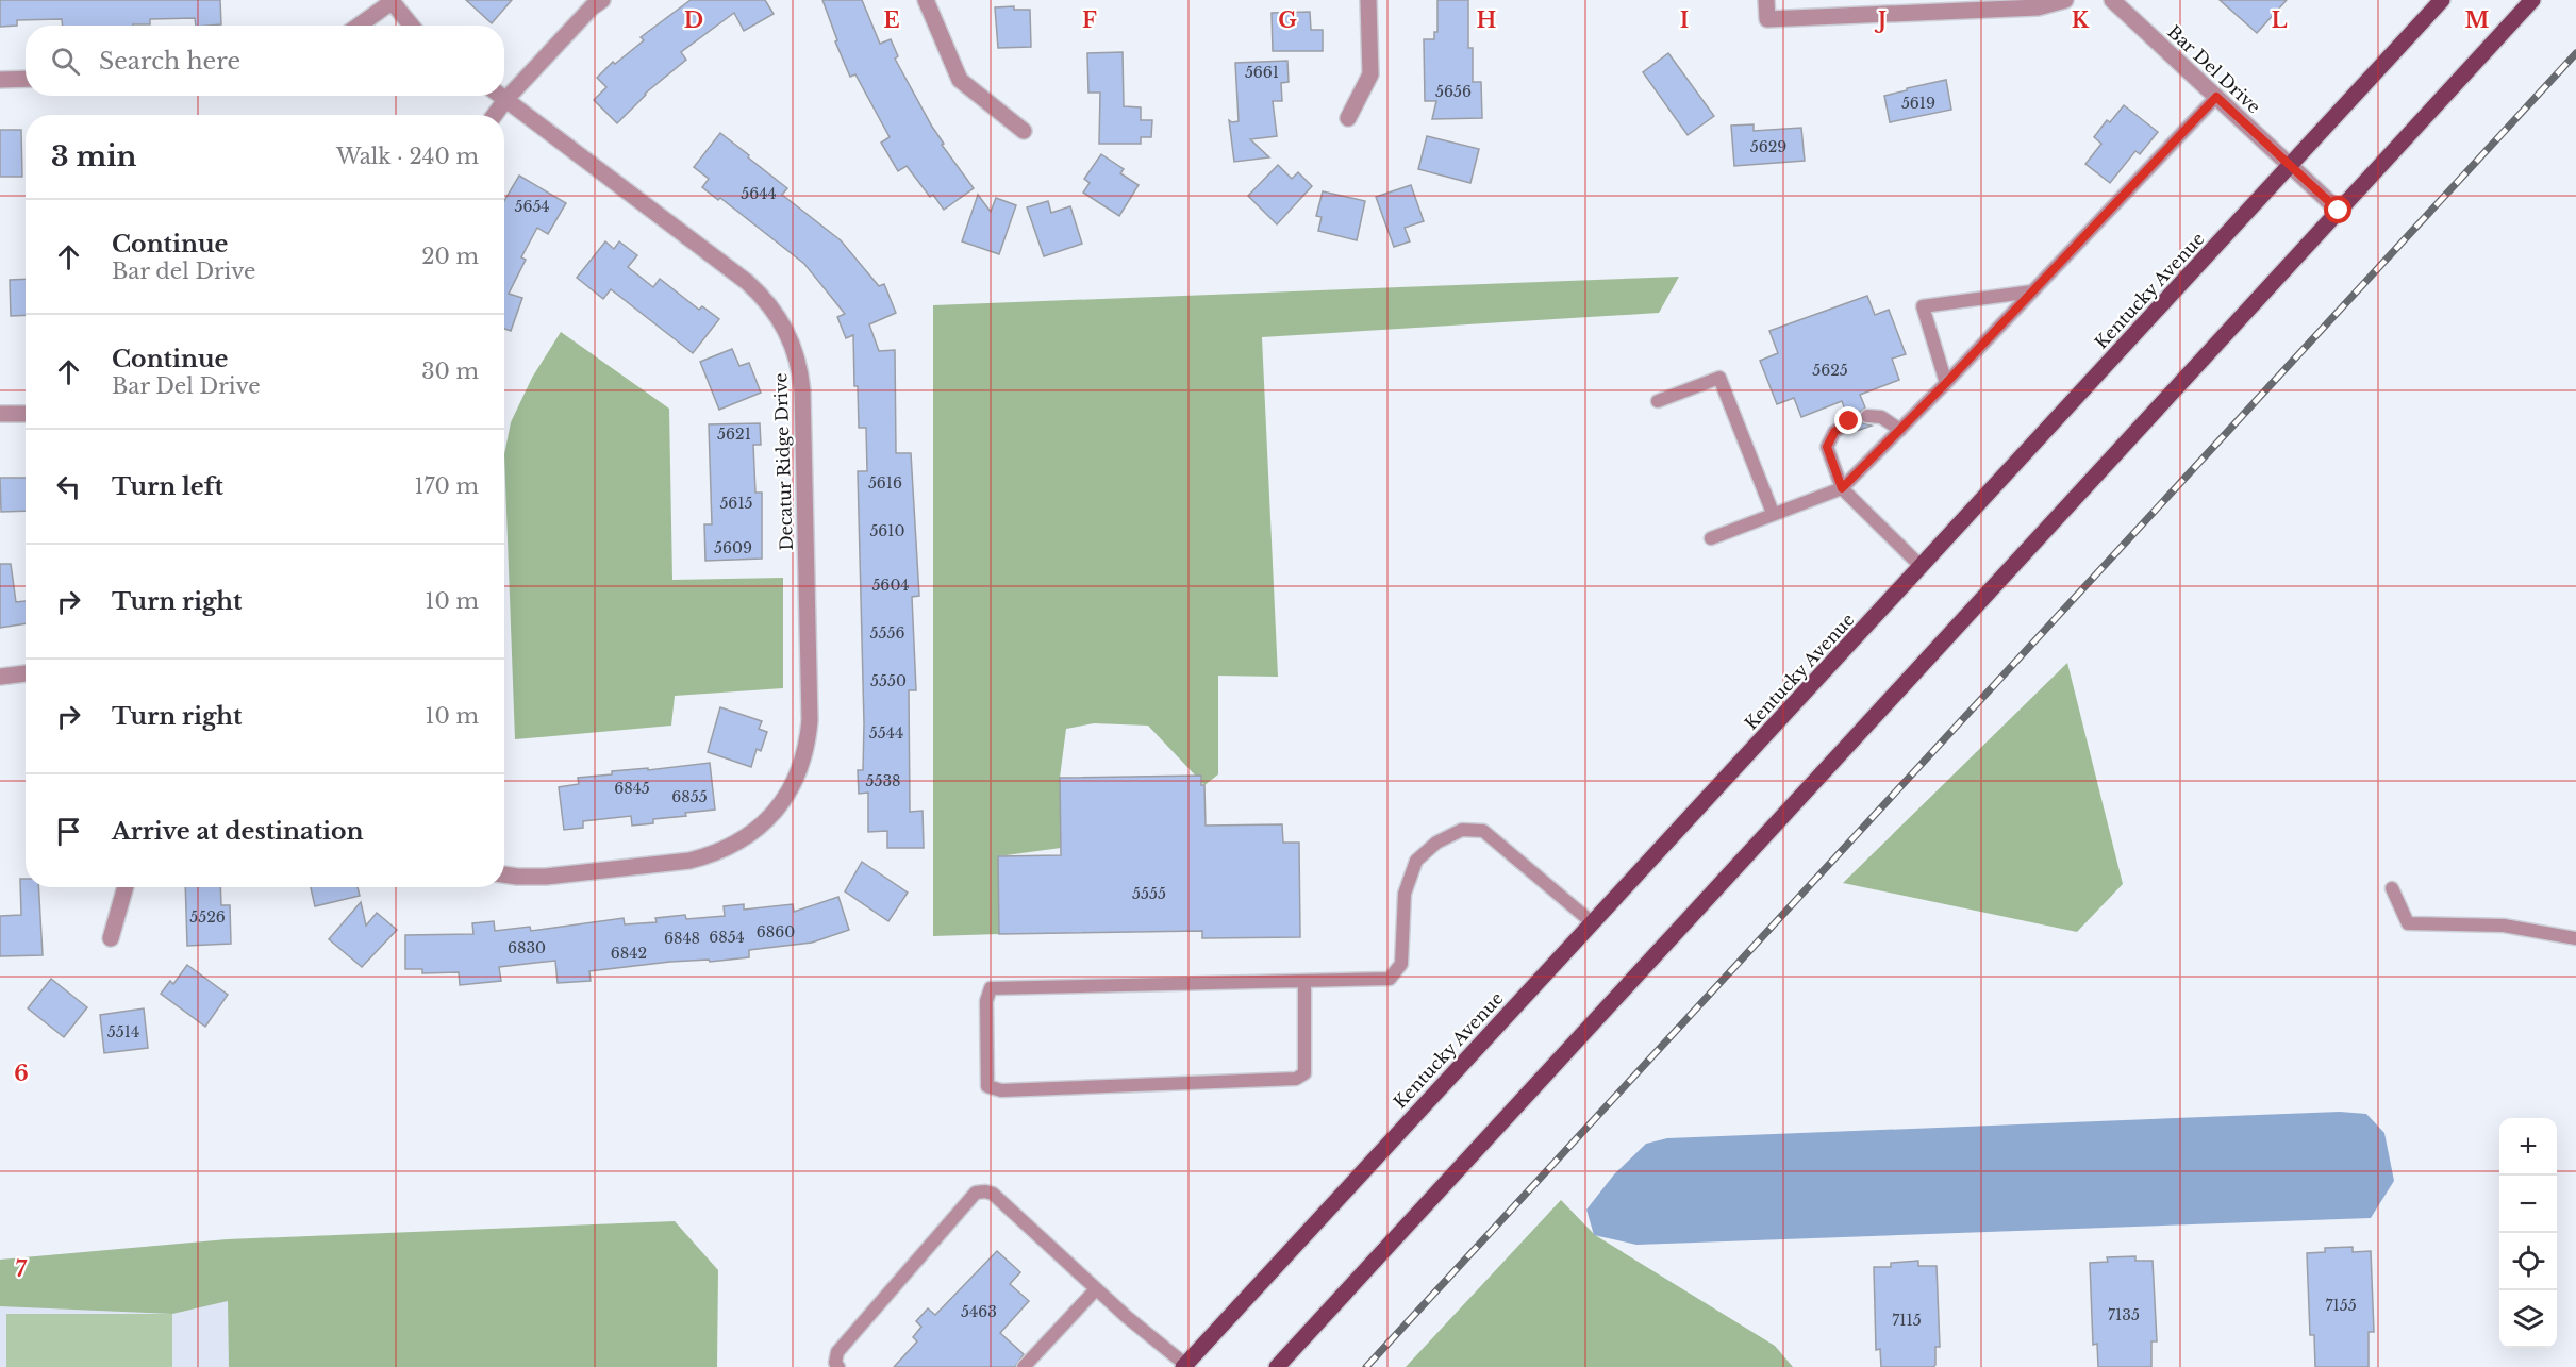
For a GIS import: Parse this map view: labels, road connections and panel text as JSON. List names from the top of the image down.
{
  "streets": {
    "main road": ["Kentucky Avenue"],
    "street": ["Bar Del Drive", "Decatur Ridge Drive"]
  },
  "crossings": [
    ["Bar Del Drive", "Kentucky Avenue"]
  ],
  "house_numbers": [
    "5661",
    "5656",
    "5619",
    "5629",
    "5644",
    "5654",
    "5625",
    "5621",
    "5616",
    "5615",
    "5610",
    "5609",
    "5604",
    "5556",
    "5550",
    "5544",
    "5538",
    "6845",
    "6855",
    "5555",
    "5526",
    "6860",
    "6854",
    "6848",
    "6830",
    "6842",
    "5514",
    "7155",
    "5463",
    "7135",
    "7115"
  ],
  "page": {
    "search": "Search here",
    "heading": ["3 min", "Walk · 240 m"],
    "list": [
      ["Continue", "Bar del Drive", "20 m"],
      ["Continue", "Bar Del Drive", "30 m"],
      ["Turn left", "170 m"],
      ["Turn right", "10 m"],
      ["Turn right", "10 m"],
      "Arrive at destination"
    ],
    "map_buttons": ["+", "−"]
  },
  "grid": {
    "columns": [
      "D",
      "E",
      "F",
      "G",
      "H",
      "I",
      "J",
      "K",
      "L",
      "M"
    ],
    "rows": ["6", "7"]
  }
}
